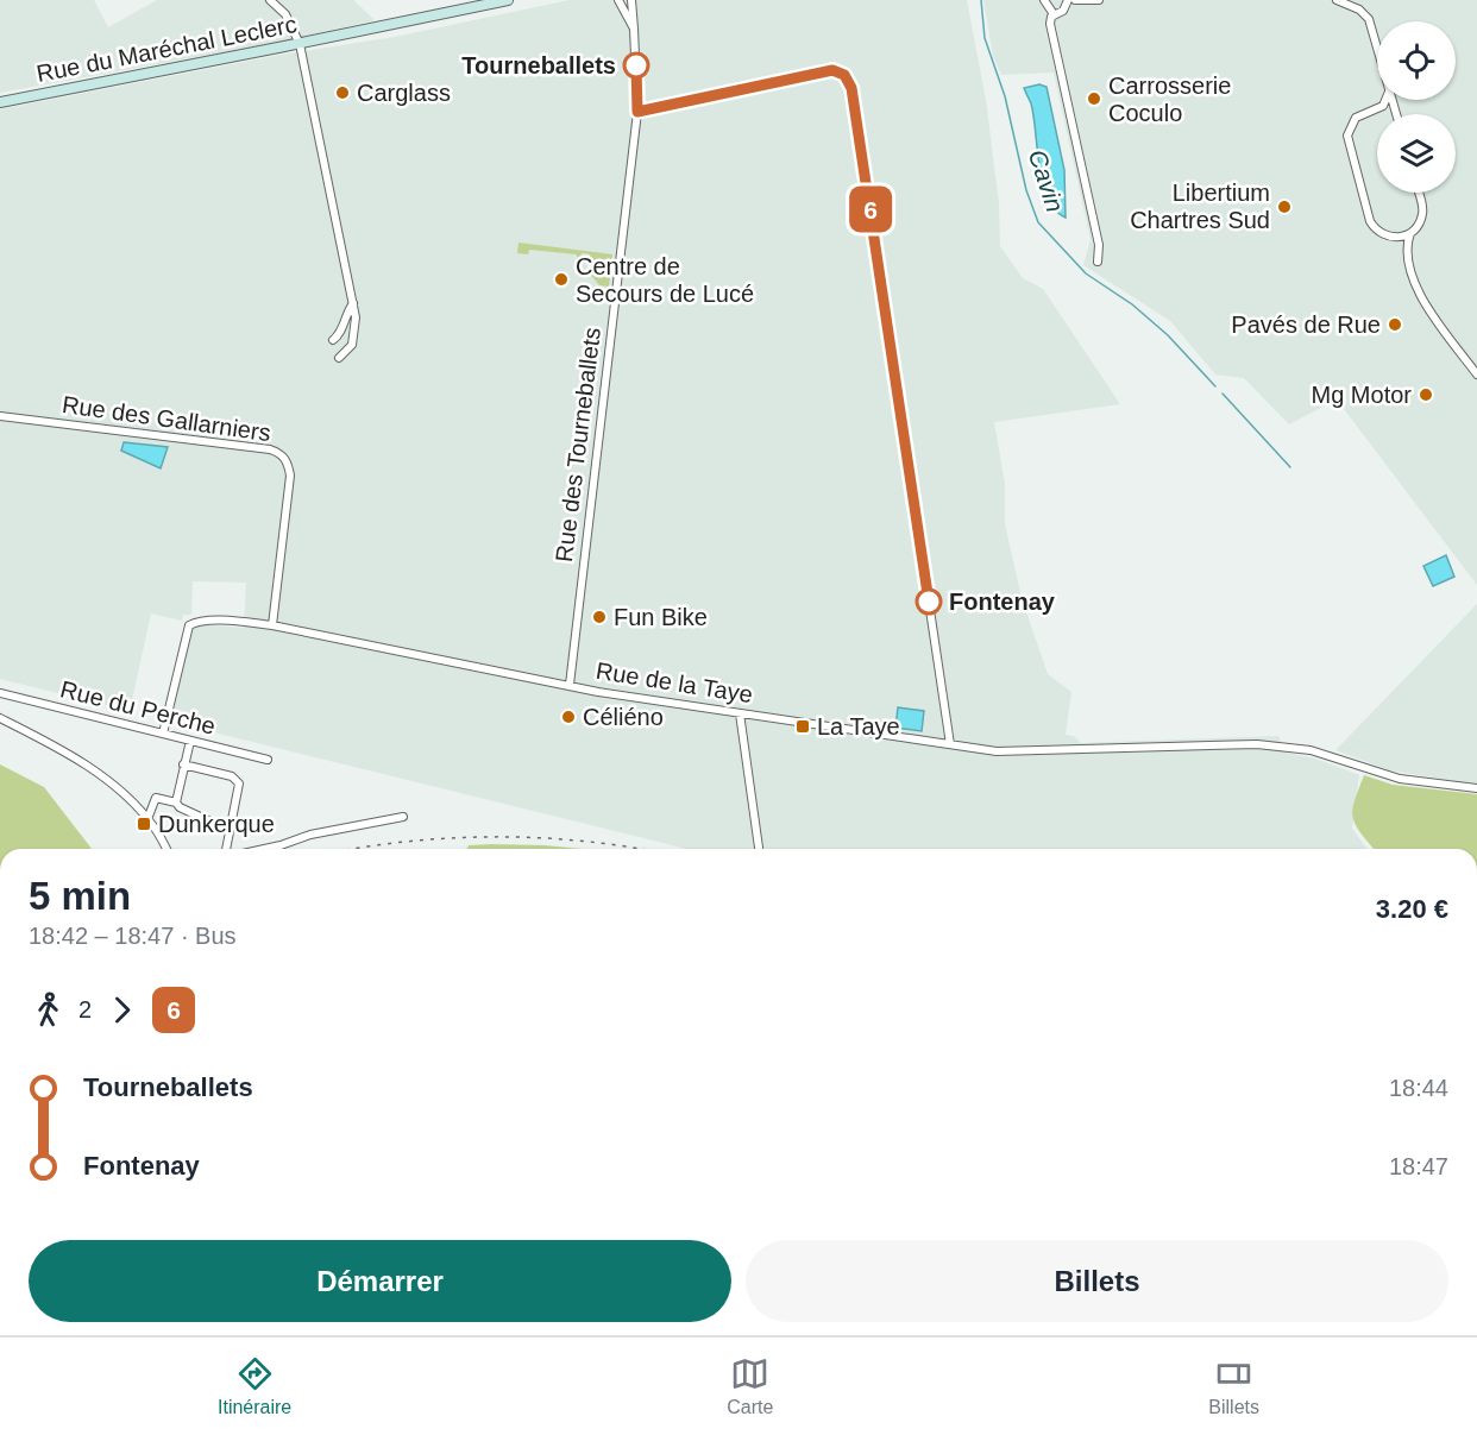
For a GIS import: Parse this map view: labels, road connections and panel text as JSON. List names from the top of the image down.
{
  "streets": {
    "main road": ["Rue du Maréchal Leclerc"],
    "street": [
      "Rue des Gallarniers",
      "Rue des Tourneballets",
      "Rue de la Taye",
      "Rue du Perche"
    ]
  },
  "crossings": [
    ["Rue des Gallarniers", "Rue de la Taye"],
    ["Rue des Tourneballets", "Rue de la Taye"],
    ["Rue de la Taye", "Rue du Perche"]
  ],
  "water": ["Cavin"],
  "places": {
    "other": [
      "Tourneballets",
      "Carglass",
      "Carrosserie Coculo",
      "Libertium Chartres Sud",
      "Centre de Secours de Lucé",
      "Pavés de Rue",
      "Mg Motor",
      "Fontenay",
      "Fun Bike",
      "Céliéno"
    ],
    "transit": ["La Taye", "Dunkerque"]
  },
  "lines": ["bus line 6"],
  "page": {
    "on_map": "6",
    "heading": ["5 min", "18:42 – 18:47 · Bus", "3.20 €"],
    "legs": ["2", "6"],
    "list": [
      {
        "name": "Tourneballets",
        "value": "18:44"
      },
      {
        "name": "Fontenay",
        "value": "18:47"
      }
    ],
    "buttons": ["Démarrer", "Billets"],
    "tabs": ["Itinéraire", "Carte", "Billets"]
  }
}
